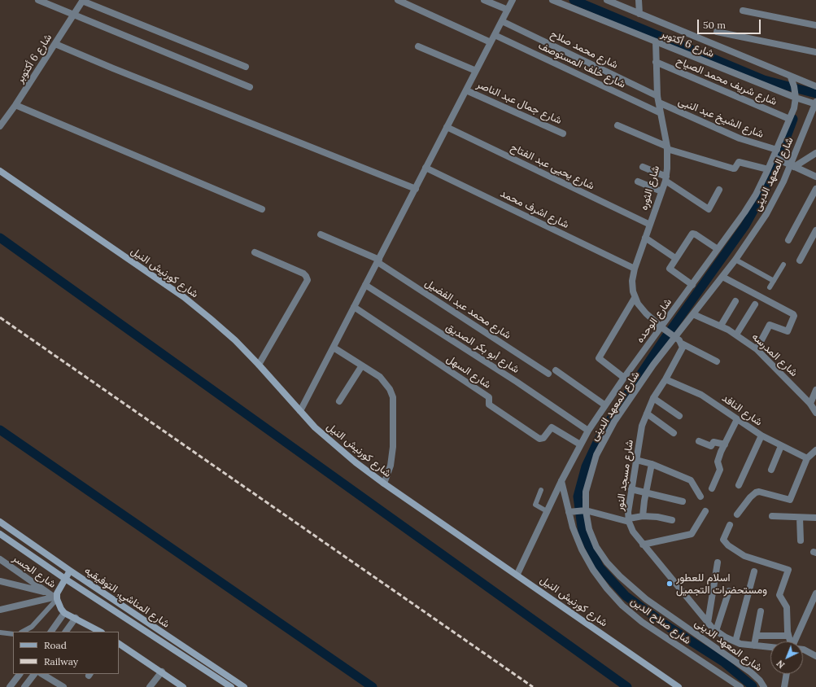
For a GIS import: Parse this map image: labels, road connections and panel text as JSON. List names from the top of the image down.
{
  "streets": {
    "main road": ["شارع كورنيش النيل", "شارع المناشي, التوفيقيه"],
    "street": [
      "شارع 6 أكتوبر",
      "شارع محمد صلاح",
      "شارع خلف المستوصف",
      "شارع شريف محمد الصياح",
      "شارع جمال عبد الناصر",
      "شارع الشيخ عبد النبى",
      "شارع يحيى عبد الفتاح",
      "شارع المعهد الدينى",
      "شارع الثوره",
      "شارع اشرف محمد",
      "شارع محمد عبد الفضيل",
      "شارع الوحده",
      "شارع أبو بكر الصديق",
      "شارع المدرسه",
      "شارع السهل",
      "شارع النافد",
      "شارع مسجد النور",
      "شارع الجسر",
      "شارع صلاح الدين"
    ]
  },
  "crossings": [
    ["شارع 6 أكتوبر", "شارع المعهد الدينى"],
    ["شارع 6 أكتوبر", "شارع الثوره"],
    ["شارع 6 أكتوبر", "شارع الوحده"],
    ["شارع محمد صلاح", "شارع الشيخ عبد النبى"],
    ["شارع محمد صلاح", "شارع الثوره"],
    ["شارع خلف المستوصف", "شارع الثوره"],
    ["شارع شريف محمد الصياح", "شارع الثوره"],
    ["شارع شريف محمد الصياح", "شارع الوحده"],
    ["شارع الشيخ عبد النبى", "شارع الثوره"],
    ["شارع الشيخ عبد النبى", "شارع الوحده"],
    ["شارع يحيى عبد الفتاح", "شارع الثوره"],
    ["شارع المعهد الدينى", "شارع المدرسه"],
    ["شارع الثوره", "شارع اشرف محمد"],
    ["شارع الثوره", "شارع الوحده"],
    ["شارع كورنيش النيل", "شارع الوحده"],
    ["شارع الوحده", "شارع أبو بكر الصديق"],
    ["شارع الوحده", "شارع السهل"],
    ["شارع الوحده", "شارع صلاح الدين"],
    ["شارع النافد", "شارع مسجد النور"]
  ],
  "places": ["اسلام للعطور ومستحضرات التجميل"],
  "legend": ["Road", "Railway"],
  "scale_bar": "50 m",
  "north": "bottom left"
}
